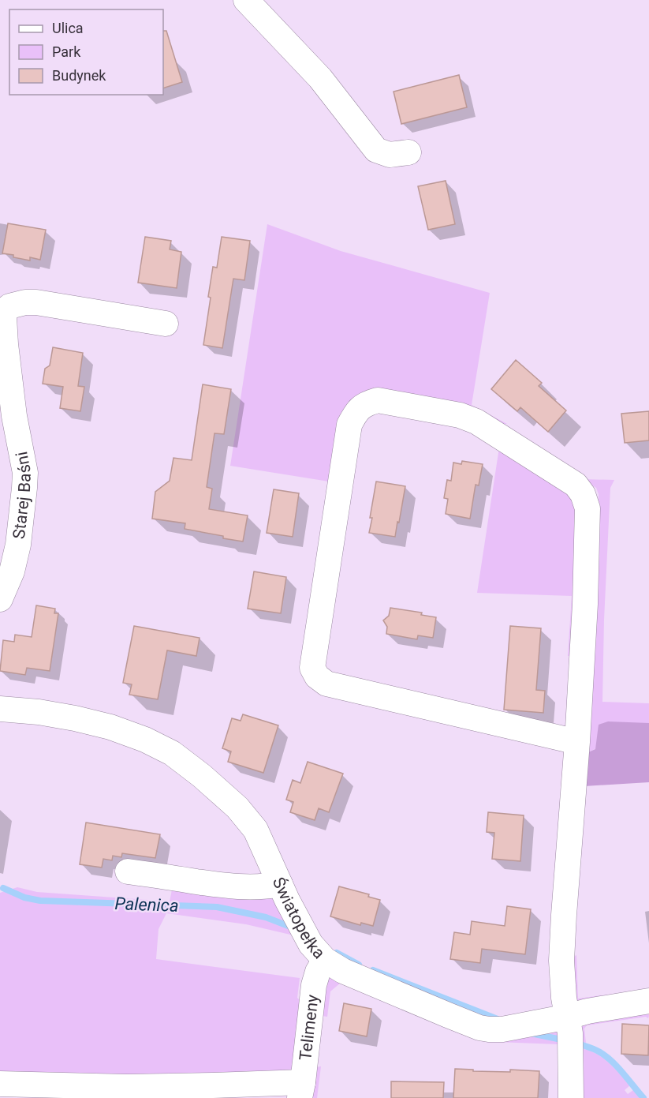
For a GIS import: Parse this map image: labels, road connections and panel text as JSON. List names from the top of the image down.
{
  "streets": {
    "street": ["Starej Baśni", "Światopełka", "Telimeny"]
  },
  "crossings": [
    ["Światopełka", "Telimeny"]
  ],
  "water": ["Palenica"],
  "legend": ["Ulica", "Park", "Budynek"]
}
